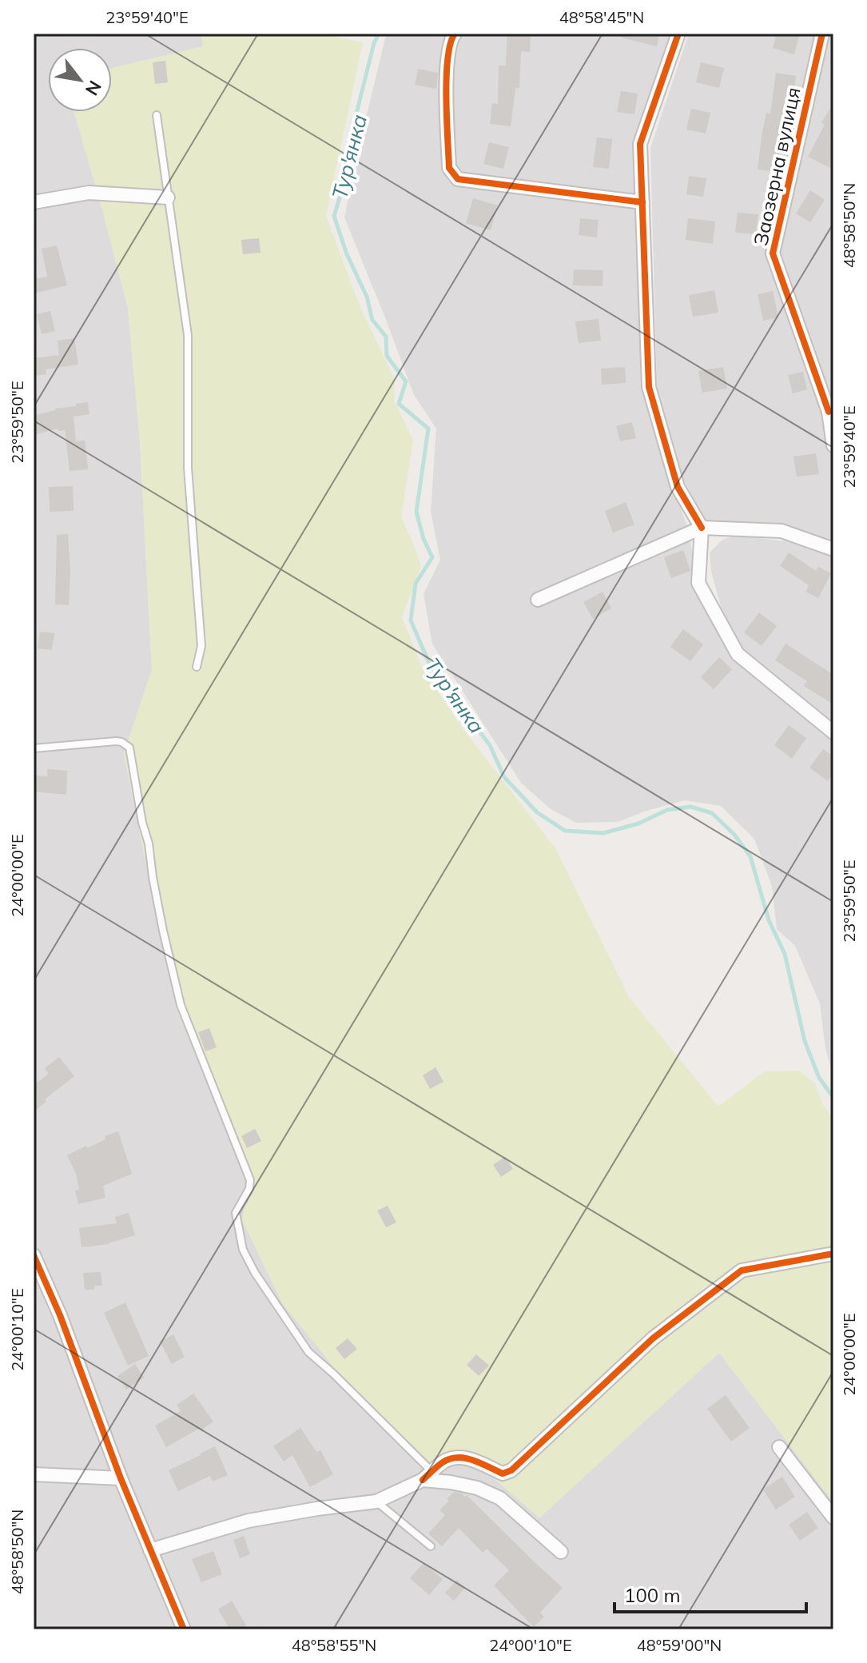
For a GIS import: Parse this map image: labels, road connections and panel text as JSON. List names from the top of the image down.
{
  "streets": {
    "street": ["Заозерна вулиця"]
  },
  "water": ["Тур'янка"],
  "scale_bar": "100 m",
  "north": "bottom right",
  "coordinates": [
    "23°59'40\"E",
    "48°58'45\"N",
    "48°58'50\"N",
    "23°59'50\"E",
    "24°00'00\"E",
    "24°00'10\"E",
    "48°58'55\"N",
    "48°59'00\"N"
  ]
}
